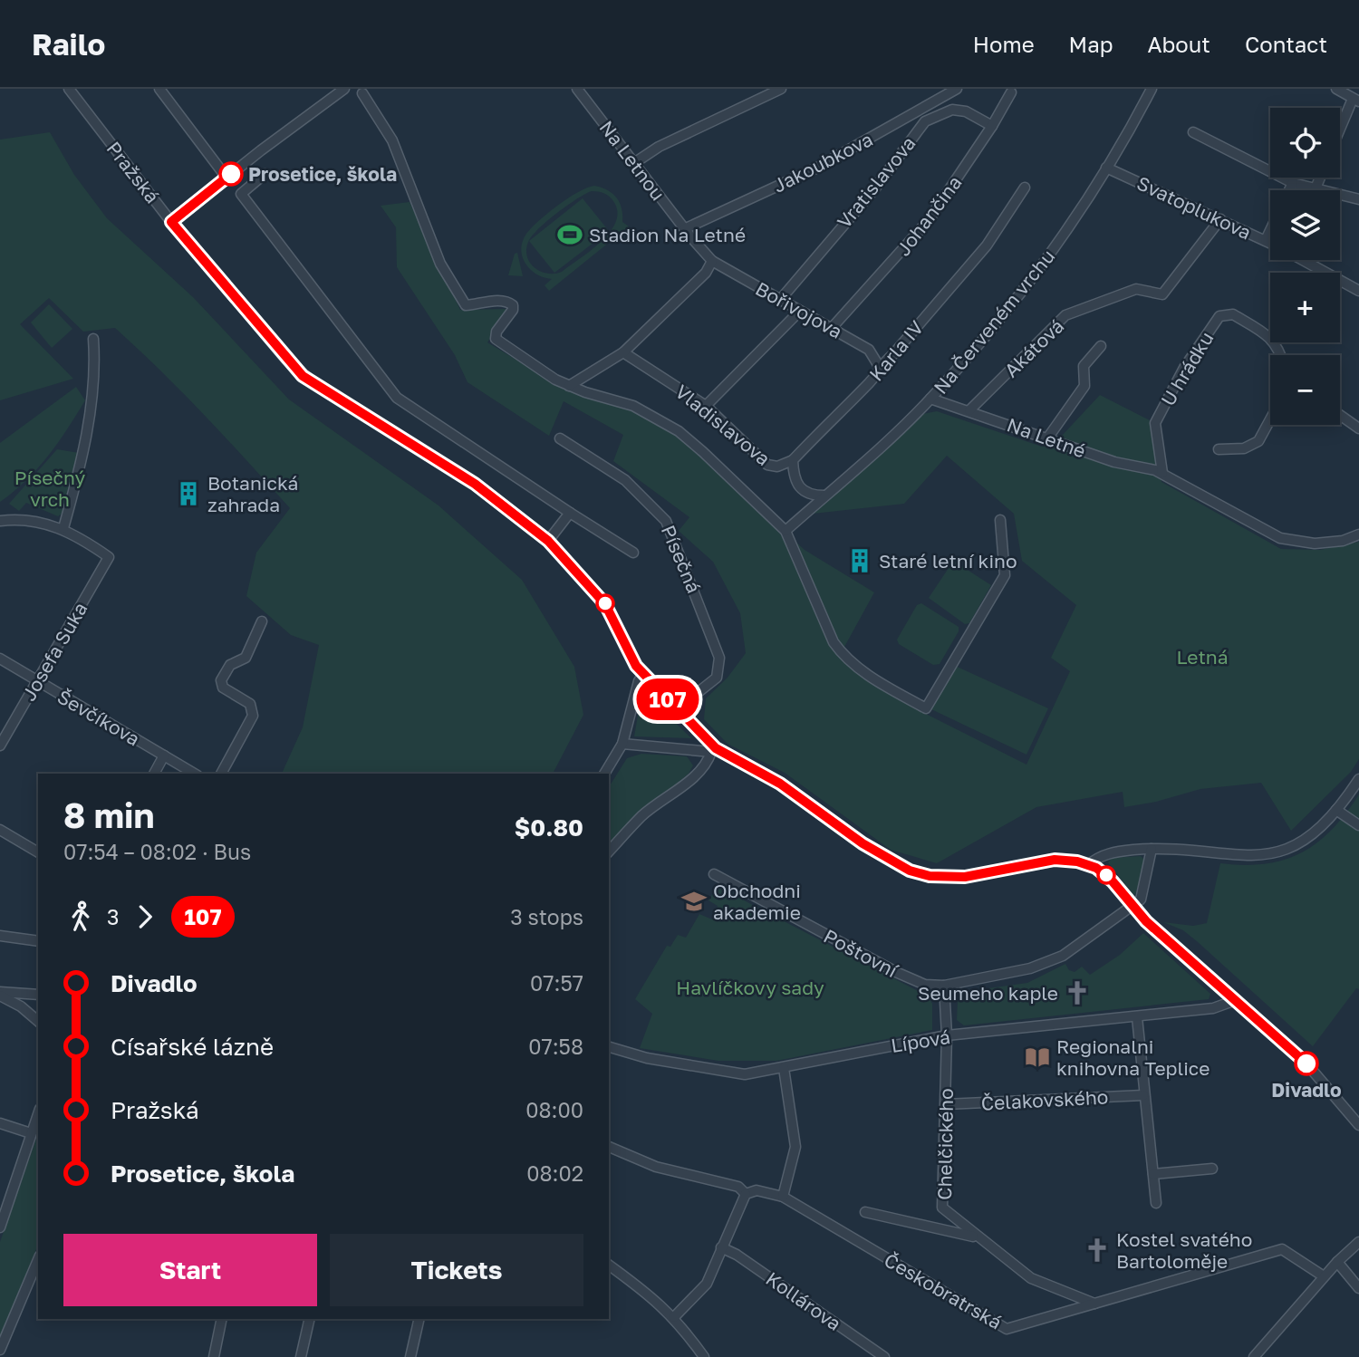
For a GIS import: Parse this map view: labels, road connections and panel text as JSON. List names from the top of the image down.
{
  "streets": {
    "street": [
      "Na Letnou",
      "Jakoubkova",
      "Pražská",
      "Vratislavova",
      "Svatoplukova",
      "Johančina",
      "Bořivojova",
      "Na Červeném vrchu",
      "Akátová",
      "Karla IV",
      "U hrádku",
      "Vladislavova",
      "Na Letné",
      "Písečná",
      "Josefa Suka",
      "Ševčíkova",
      "Poštovní",
      "Lípová",
      "Čelakovského",
      "Chelčického",
      "Českobratrská",
      "Kollárova"
    ]
  },
  "crossings": [
    ["Na Letnou", "Jakoubkova"],
    ["Na Letnou", "Bořivojova"],
    ["Pražská", "Písečná"],
    ["Vratislavova", "Johančina"],
    ["Vratislavova", "Bořivojova"],
    ["Svatoplukova", "Na Červeném vrchu"],
    ["Svatoplukova", "Akátová"],
    ["Johančina", "Bořivojova"],
    ["Bořivojova", "Karla IV"],
    ["Na Červeném vrchu", "Na Letné"],
    ["Akátová", "Na Letné"],
    ["Karla IV", "Vladislavova"],
    ["U hrádku", "Na Letné"],
    ["Josefa Suka", "Ševčíkova"],
    ["Lípová", "Chelčického"],
    ["Čelakovského", "Chelčického"],
    ["Chelčického", "Českobratrská"]
  ],
  "parks": ["Písečný vrch", "Letná", "Havlíčkovy sady"],
  "places": {
    "other": ["Prosetice, škola", "Divadlo"],
    "sports": ["Stadion Na Letné"],
    "building": ["Botanická zahrada", "Staré letní kino"],
    "school or university": ["Obchodni akademie"],
    "church": ["Seumeho kaple", "Kostel svatého Bartoloměje"],
    "library": ["Regionalni knihovna Teplice"]
  },
  "lines": ["bus line 107"],
  "page": {
    "header": "Railo",
    "nav": [
      "Home",
      "Map",
      "About",
      "Contact"
    ],
    "on_map": "107",
    "map_buttons": ["+", "−"],
    "heading": ["8 min", "07:54 – 08:02 · Bus", "$0.80"],
    "legs": ["3", "107", "3 stops"],
    "list": [
      {
        "name": "Divadlo",
        "value": "07:57"
      },
      {
        "name": "Císařské lázně",
        "value": "07:58"
      },
      {
        "name": "Pražská",
        "value": "08:00"
      },
      {
        "name": "Prosetice, škola",
        "value": "08:02"
      }
    ],
    "buttons": ["Start", "Tickets"]
  }
}
